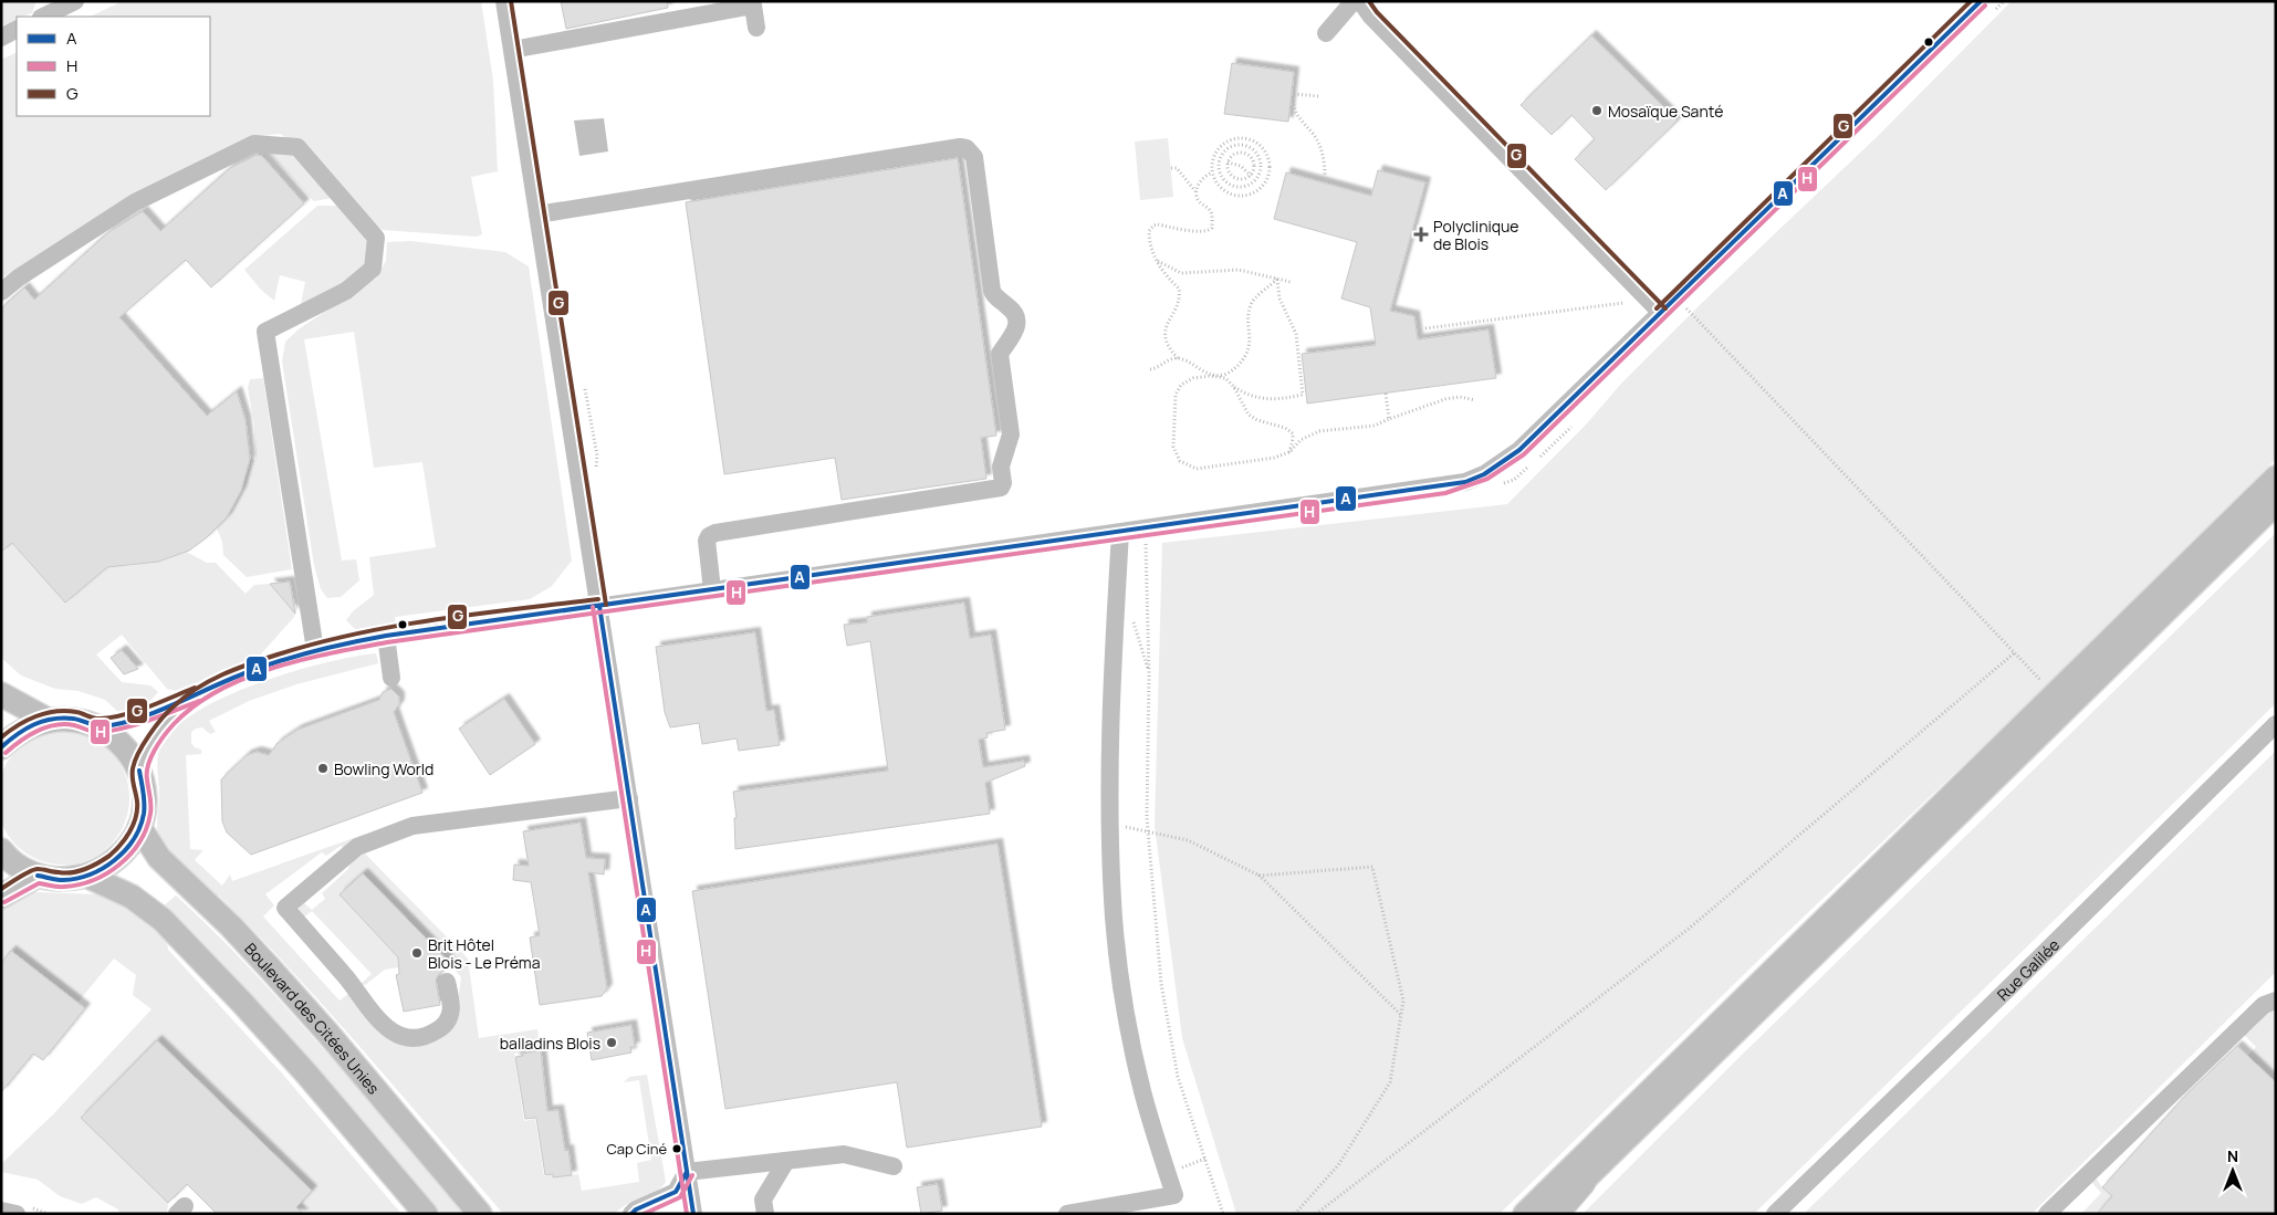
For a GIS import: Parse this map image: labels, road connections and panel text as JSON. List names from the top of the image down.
{
  "streets": {
    "main road": ["Boulevard des Citées Unies"],
    "street": ["Rue Galilée"]
  },
  "places": {
    "other": [
      "Mosaïque Santé",
      "Bowling World",
      "Brit Hôtel Blois - Le Préma",
      "balladins Blois",
      "Cap Ciné"
    ],
    "health": ["Polyclinique de Blois"]
  },
  "lines": ["transit line A", "transit line G", "transit line H"],
  "legend": ["A", "H", "G"],
  "north": "top"
}
